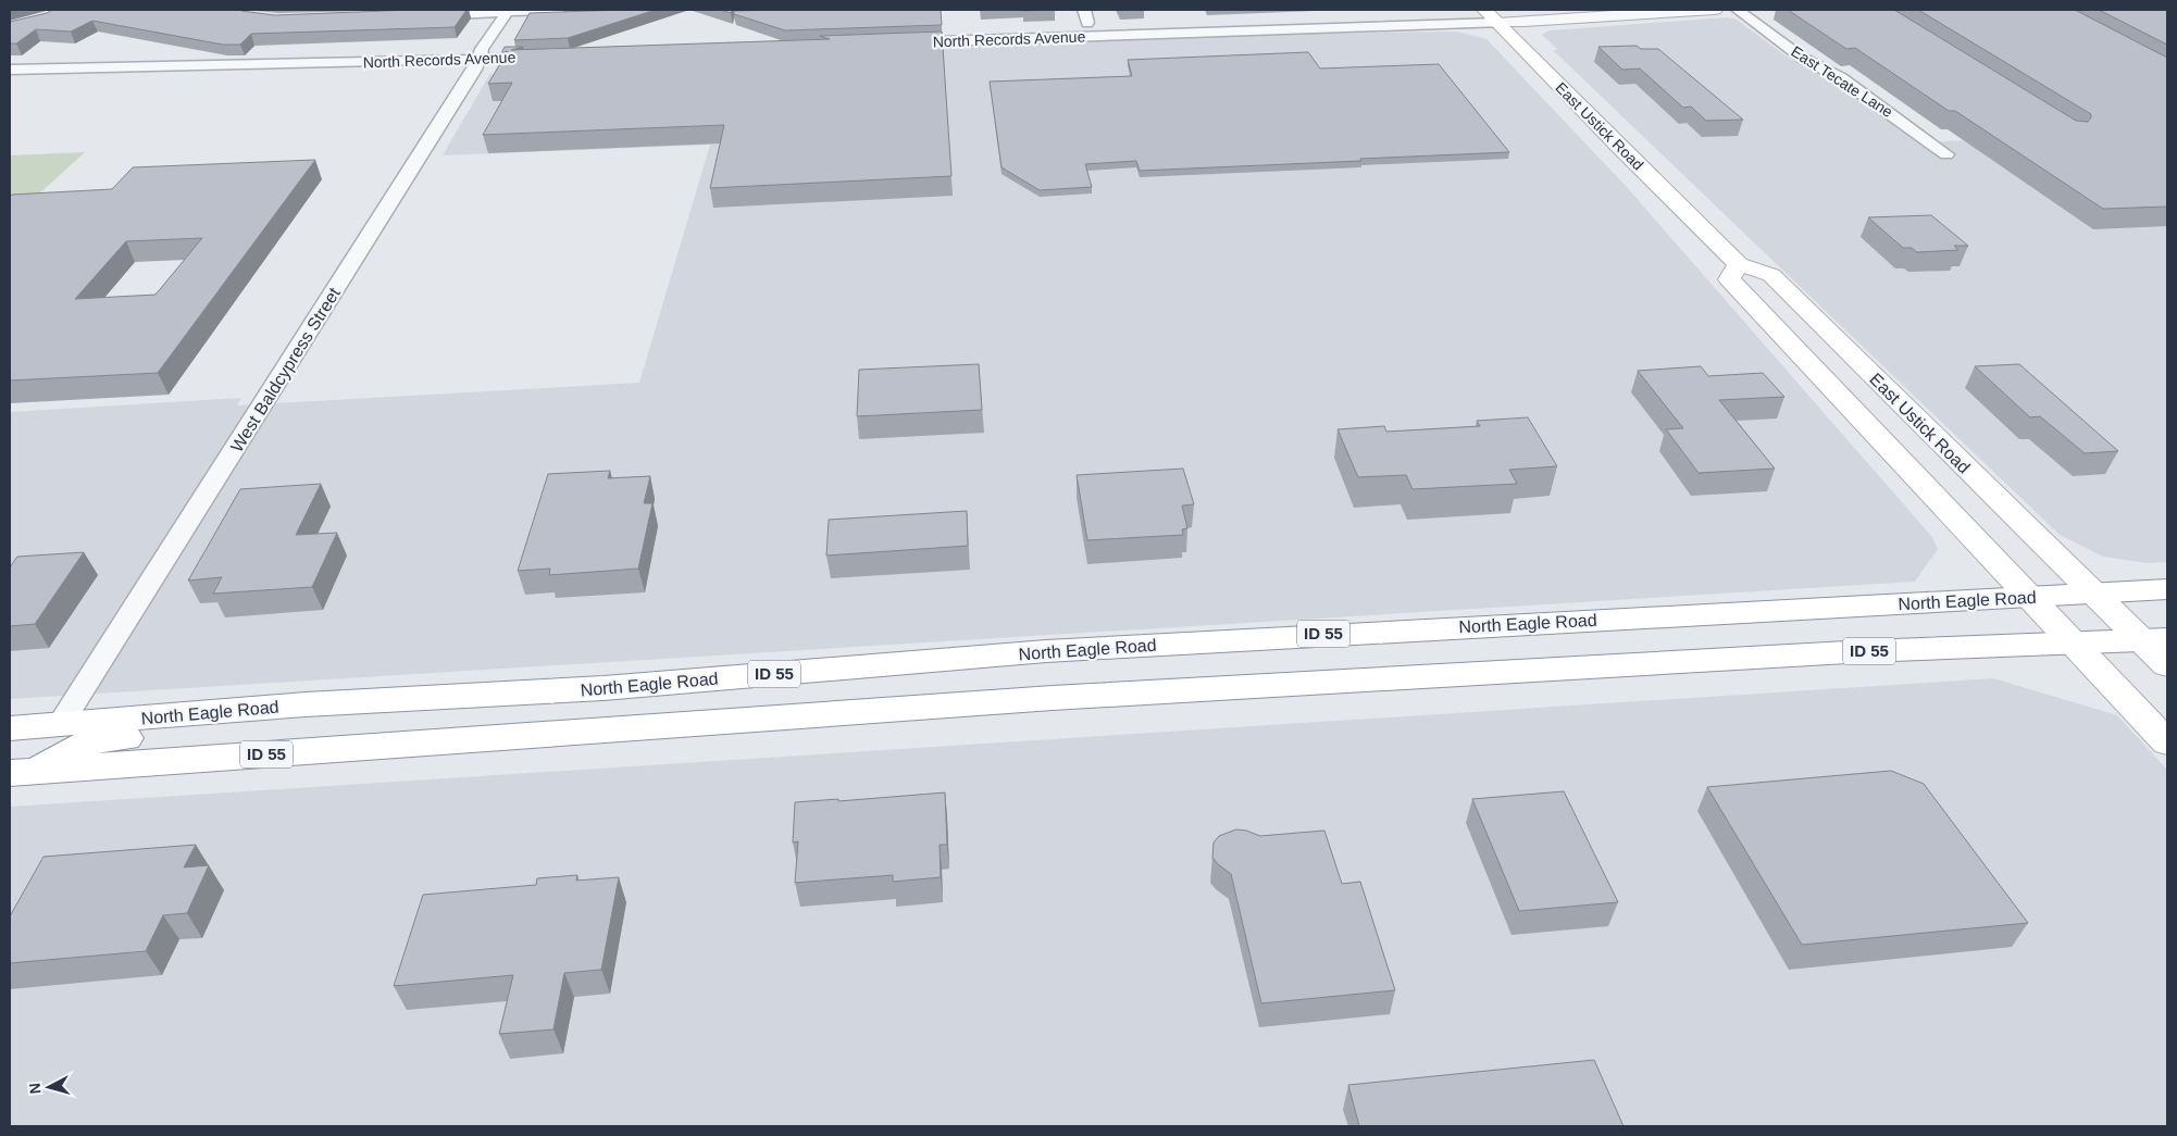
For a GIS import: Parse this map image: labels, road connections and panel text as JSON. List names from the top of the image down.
{
  "streets": {
    "main road": ["East Ustick Road", "North Eagle Road", "ID 55"],
    "street": ["North Records Avenue", "East Tecate Lane", "West Baldcypress Street"]
  },
  "crossings": [
    ["North Records Avenue", "East Ustick Road"],
    ["North Records Avenue", "West Baldcypress Street"],
    ["East Ustick Road", "North Eagle Road"],
    ["East Ustick Road", "ID 55"],
    ["West Baldcypress Street", "North Eagle Road"]
  ],
  "north": "left"
}
